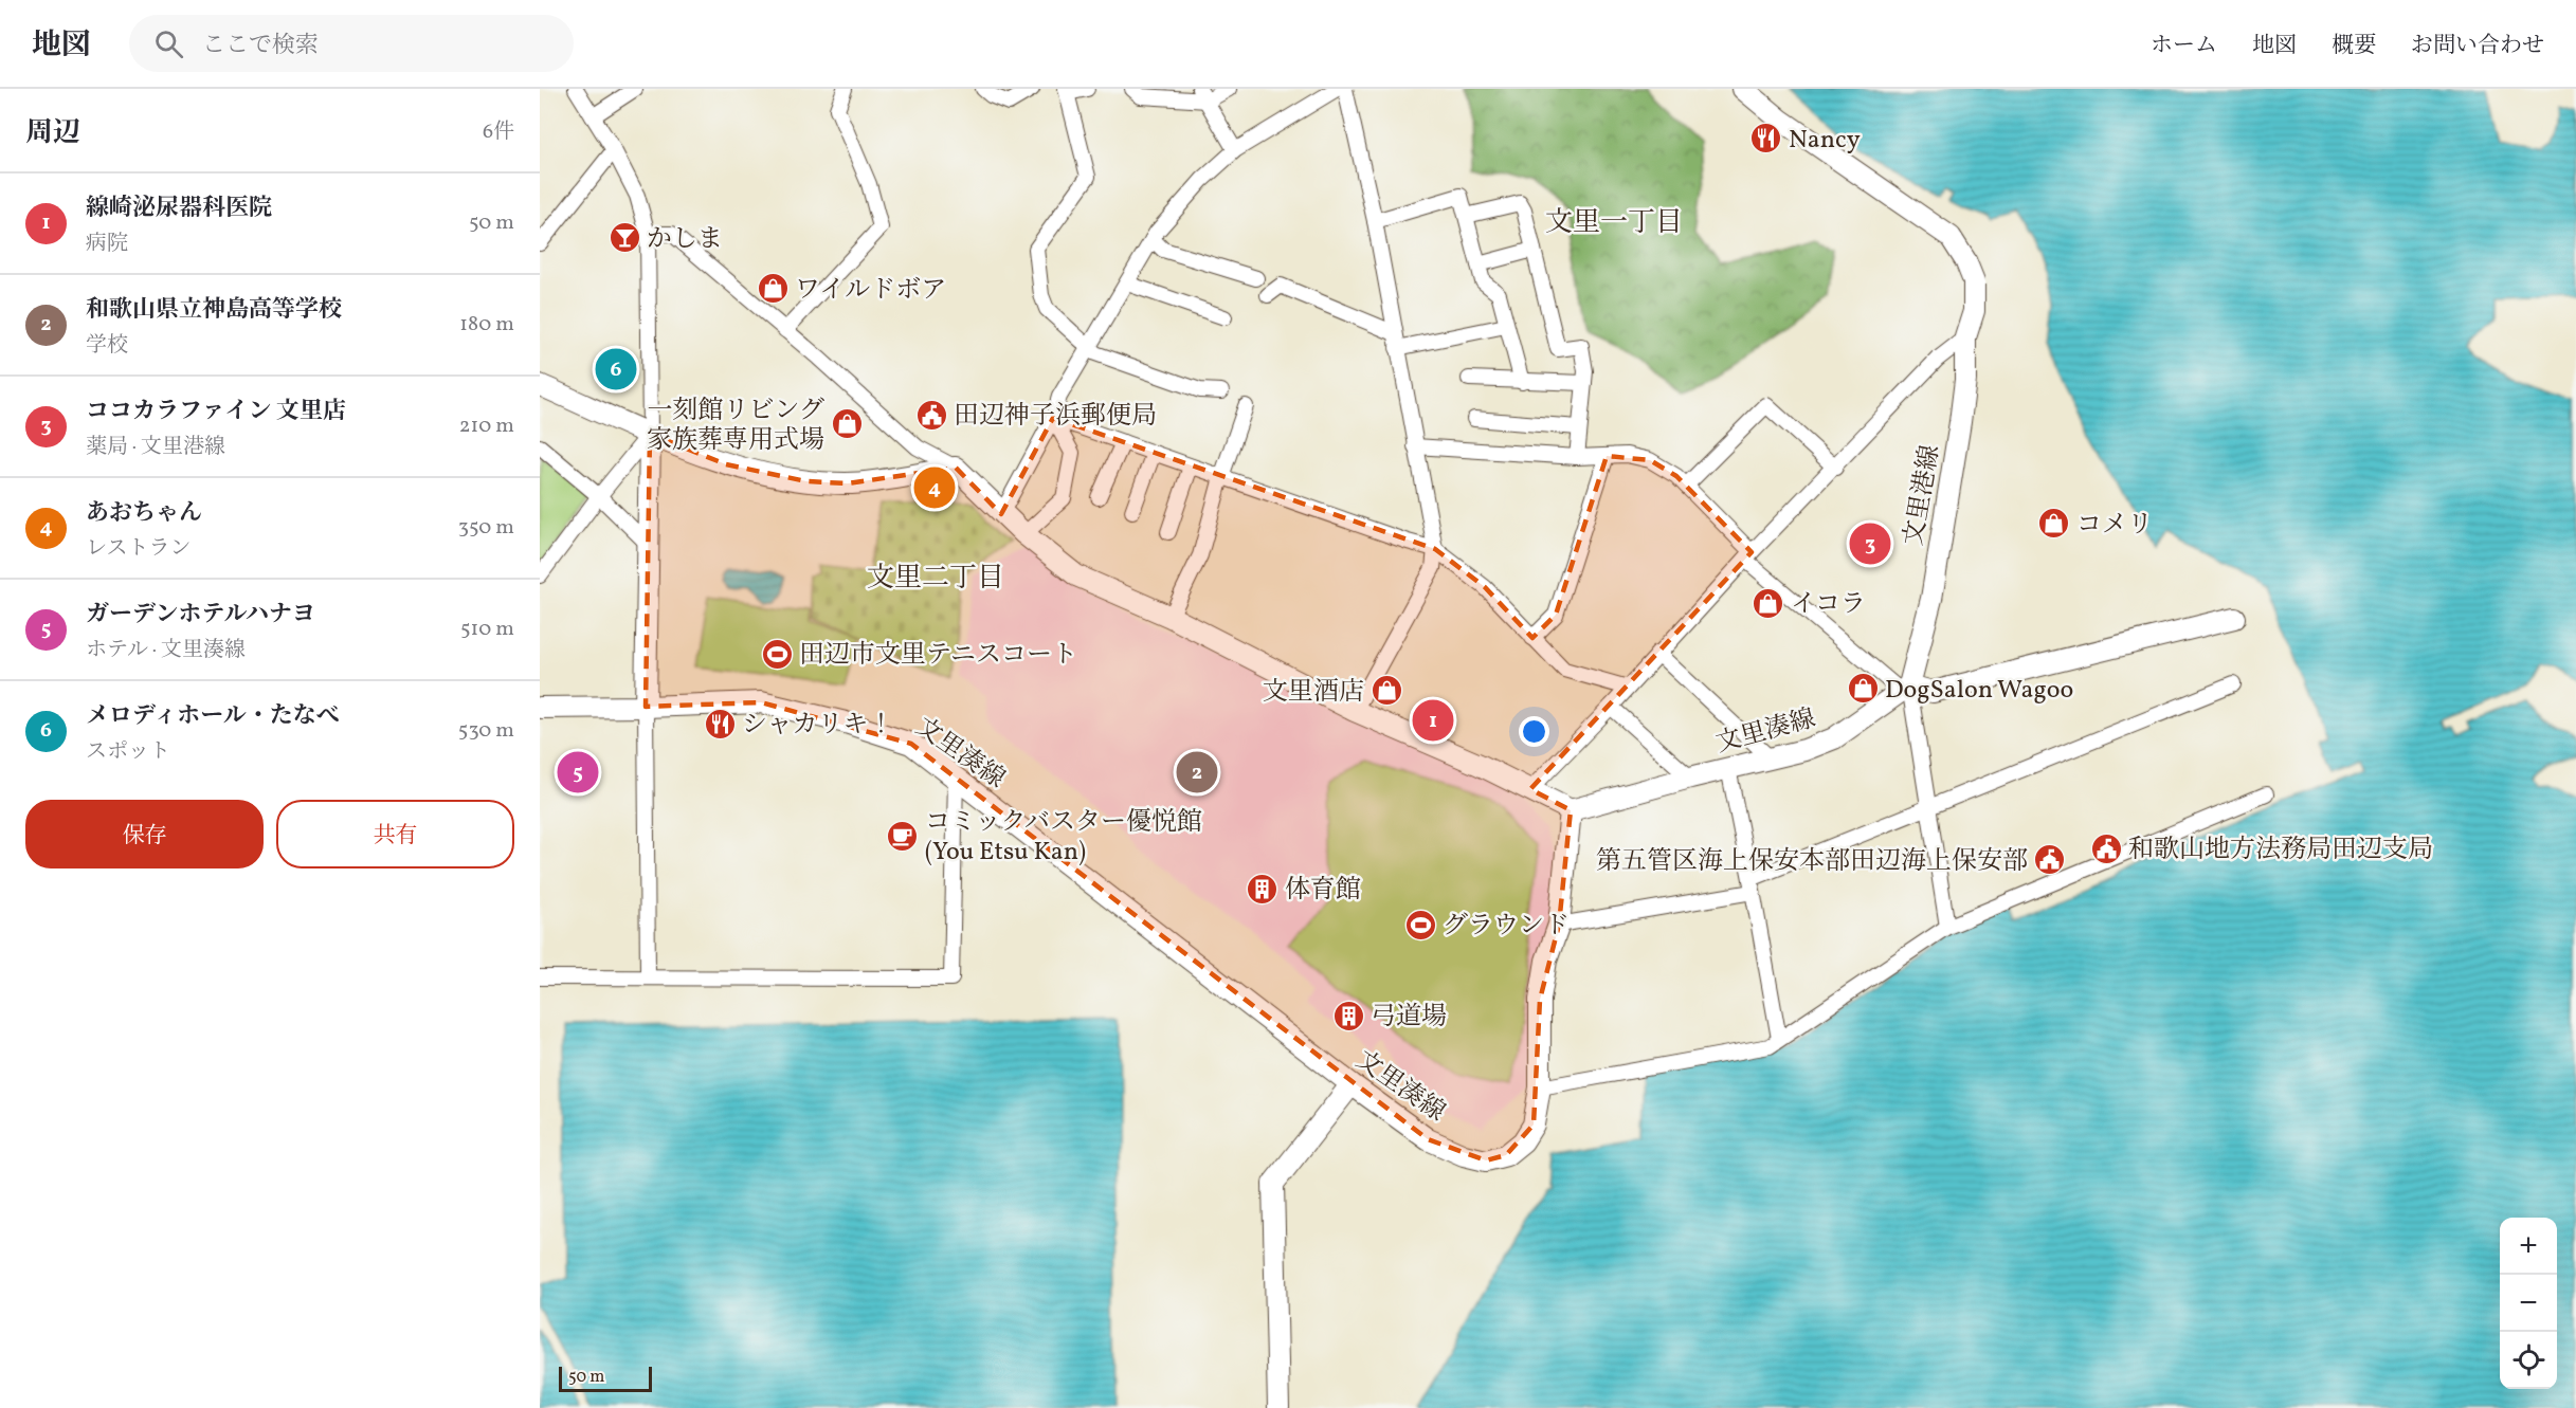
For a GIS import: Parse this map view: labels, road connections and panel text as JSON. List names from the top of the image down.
{
  "streets": {
    "main road": ["文里港線", "文里湊線"]
  },
  "crossings": [
    ["文里港線", "文里湊線"]
  ],
  "districts": ["文里一丁目", "文里二丁目"],
  "places": {
    "restaurant": ["Nancy", "シャカリキ！"],
    "bar": ["かしま"],
    "shop": [
      "ワイルドボア",
      "一刻館リビング 家族葬専用式場",
      "コメリ",
      "イコラ",
      "DogSalon Wagoo",
      "文里酒店"
    ],
    "public building": ["田辺神子浜郵便局", "和歌山地方法務局田辺支局", "第五管区海上保安本部田辺海上保安部"],
    "sports": ["田辺市文里テニスコート", "グラウンド"],
    "cafe": ["コミックバスター優悦館 (You Etsu Kan)"],
    "building": ["体育館", "弓道場"]
  },
  "scale_bar": "50 m",
  "page": {
    "header": "地図",
    "search": "ここで検索",
    "nav": [
      "ホーム",
      "地図",
      "概要",
      "お問い合わせ"
    ],
    "heading": ["周辺", "6件"],
    "list": [
      {
        "mark": "1",
        "name": "線崎泌尿器科医院",
        "note": "病院",
        "value": "50 m"
      },
      {
        "mark": "2",
        "name": "和歌山県立神島高等学校",
        "note": "学校",
        "value": "180 m"
      },
      {
        "mark": "3",
        "name": "ココカラファイン 文里店",
        "note": "薬局 · 文里港線",
        "value": "210 m"
      },
      {
        "mark": "4",
        "name": "あおちゃん",
        "note": "レストラン",
        "value": "350 m"
      },
      {
        "mark": "5",
        "name": "ガーデンホテルハナヨ",
        "note": "ホテル · 文里湊線",
        "value": "510 m"
      },
      {
        "mark": "6",
        "name": "メロディホール・たなべ",
        "note": "スポット",
        "value": "530 m"
      }
    ],
    "pins": [
      "6",
      "4",
      "3",
      "1",
      "2",
      "5"
    ],
    "buttons": ["保存", "共有"],
    "map_buttons": ["+", "−"],
    "scale": "50 m"
  }
}
